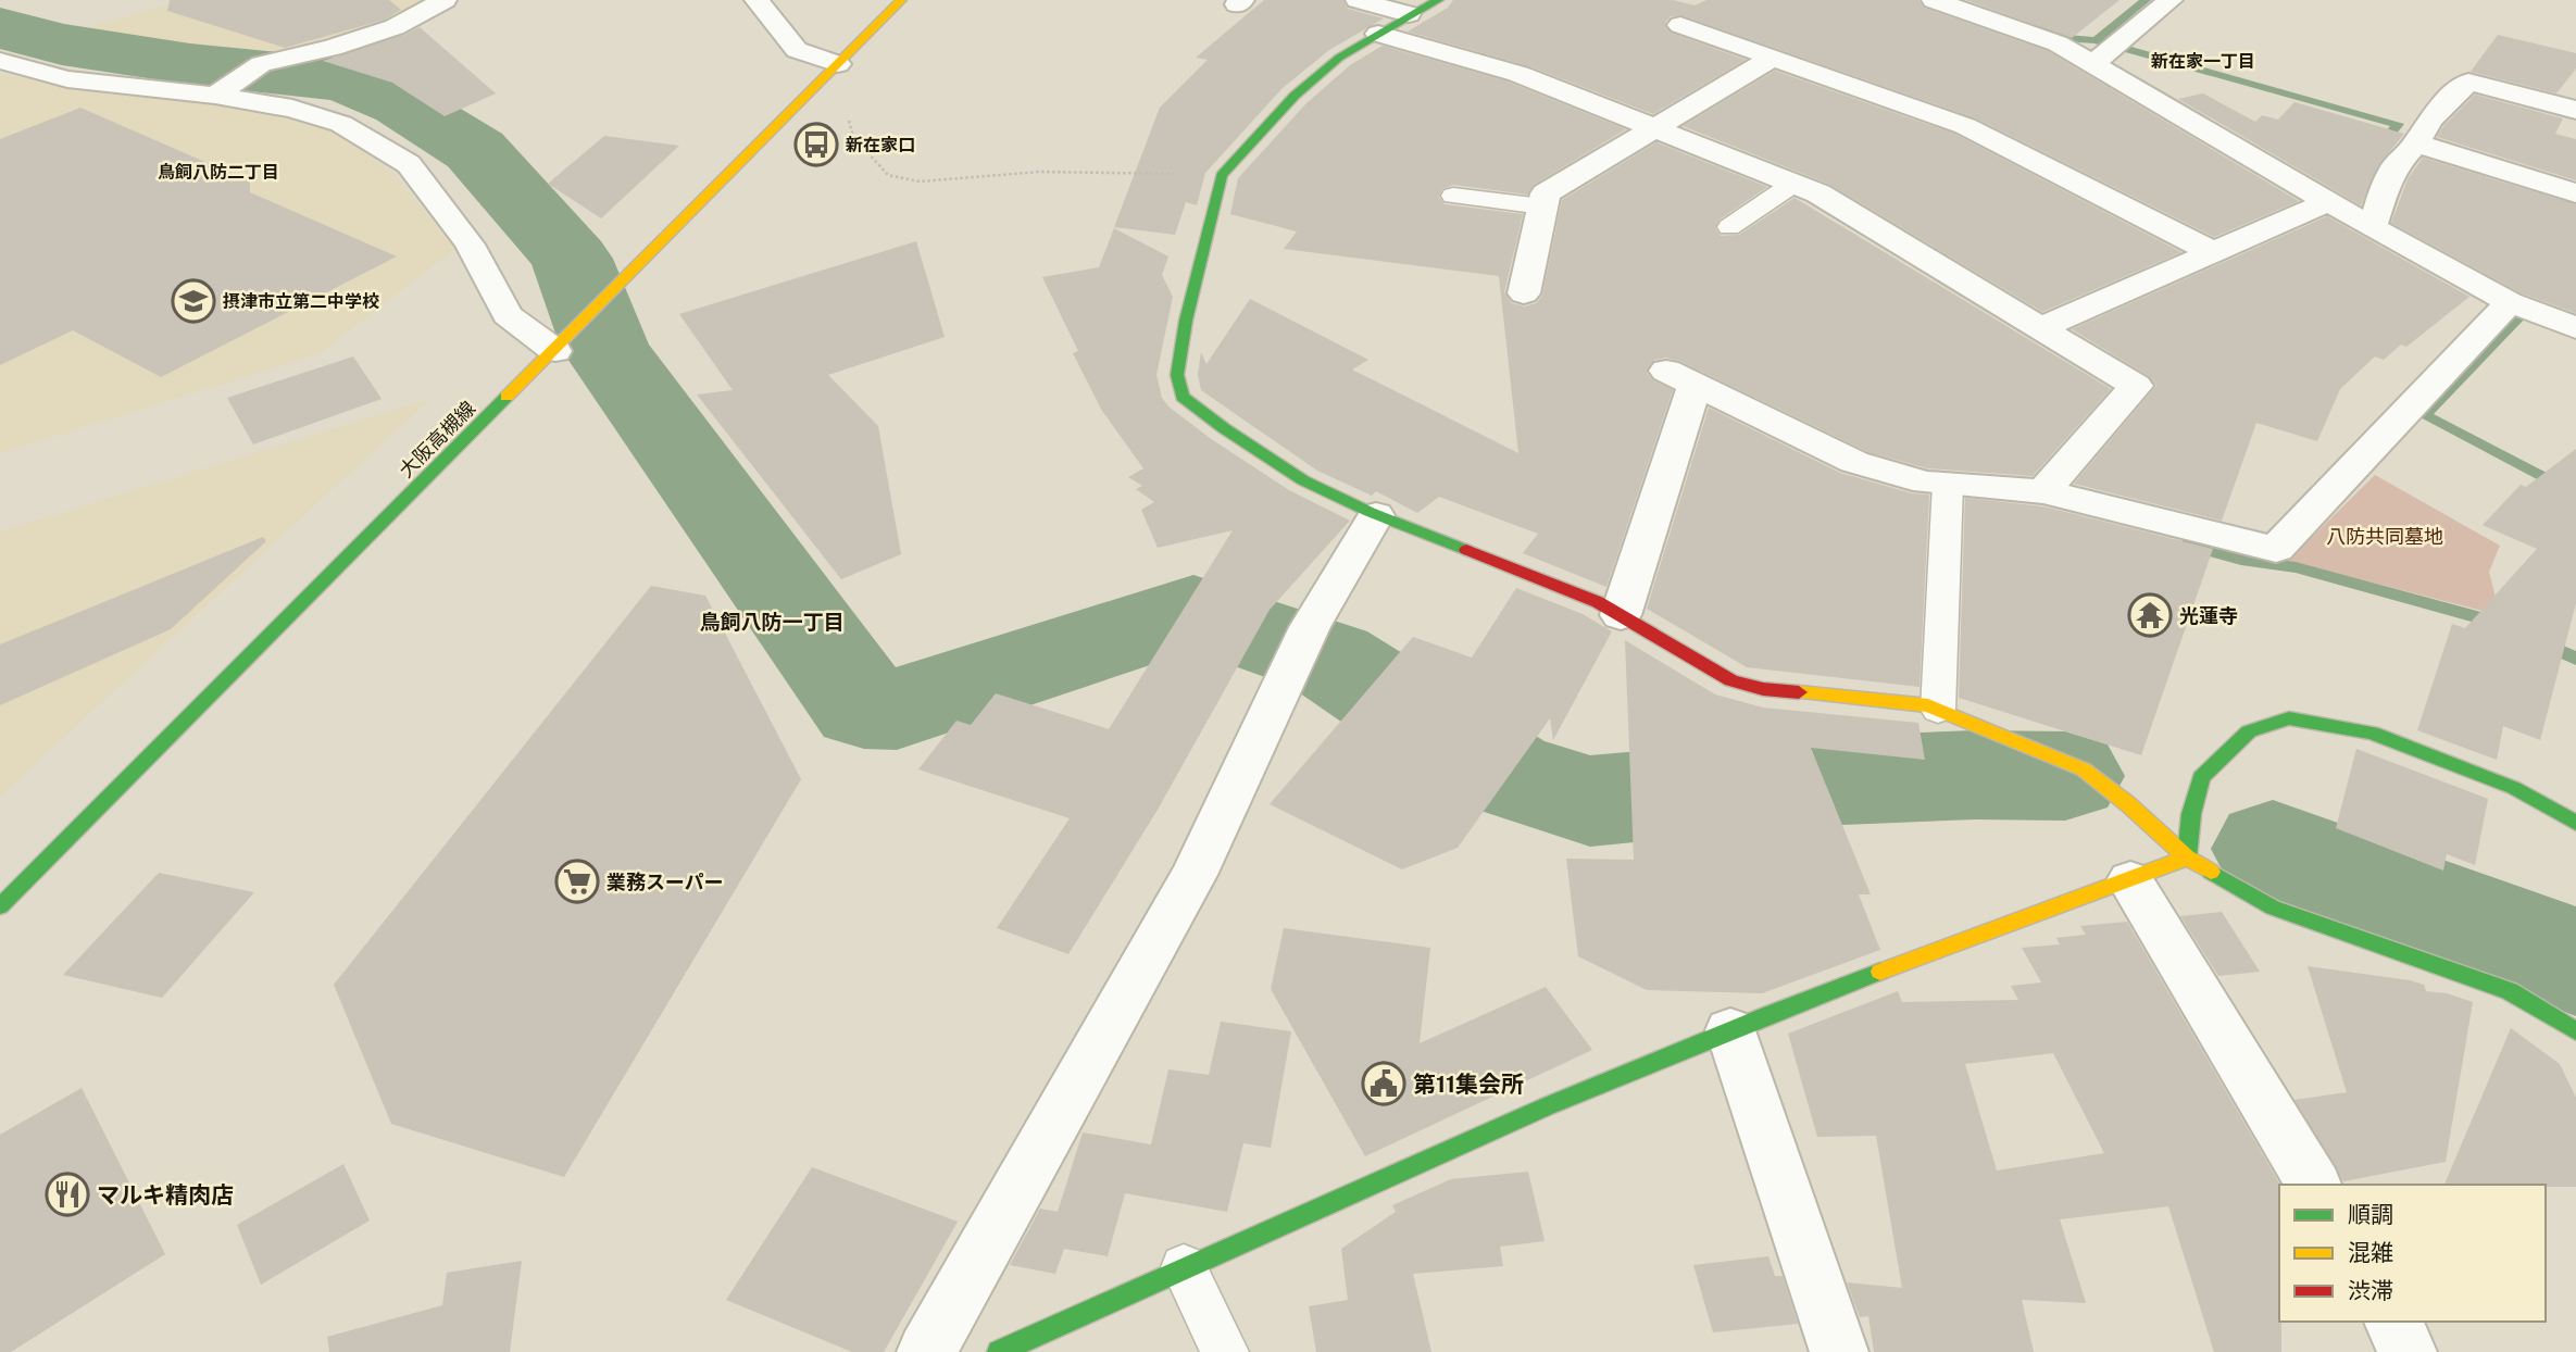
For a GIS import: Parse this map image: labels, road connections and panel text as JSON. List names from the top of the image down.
{
  "streets": {
    "street": ["大阪高槻線"]
  },
  "districts": ["新在家一丁目", "鳥飼八防二丁目", "鳥飼八防一丁目"],
  "parks": ["八防共同墓地"],
  "places": {
    "bus stop": ["新在家口"],
    "school or university": ["摂津市立第二中学校"],
    "temple": ["光蓮寺"],
    "supermarket": ["業務スーパー"],
    "public building": ["第11集会所"],
    "restaurant": ["マルキ精肉店"]
  },
  "legend": ["順調", "混雑", "渋滞"]
}
